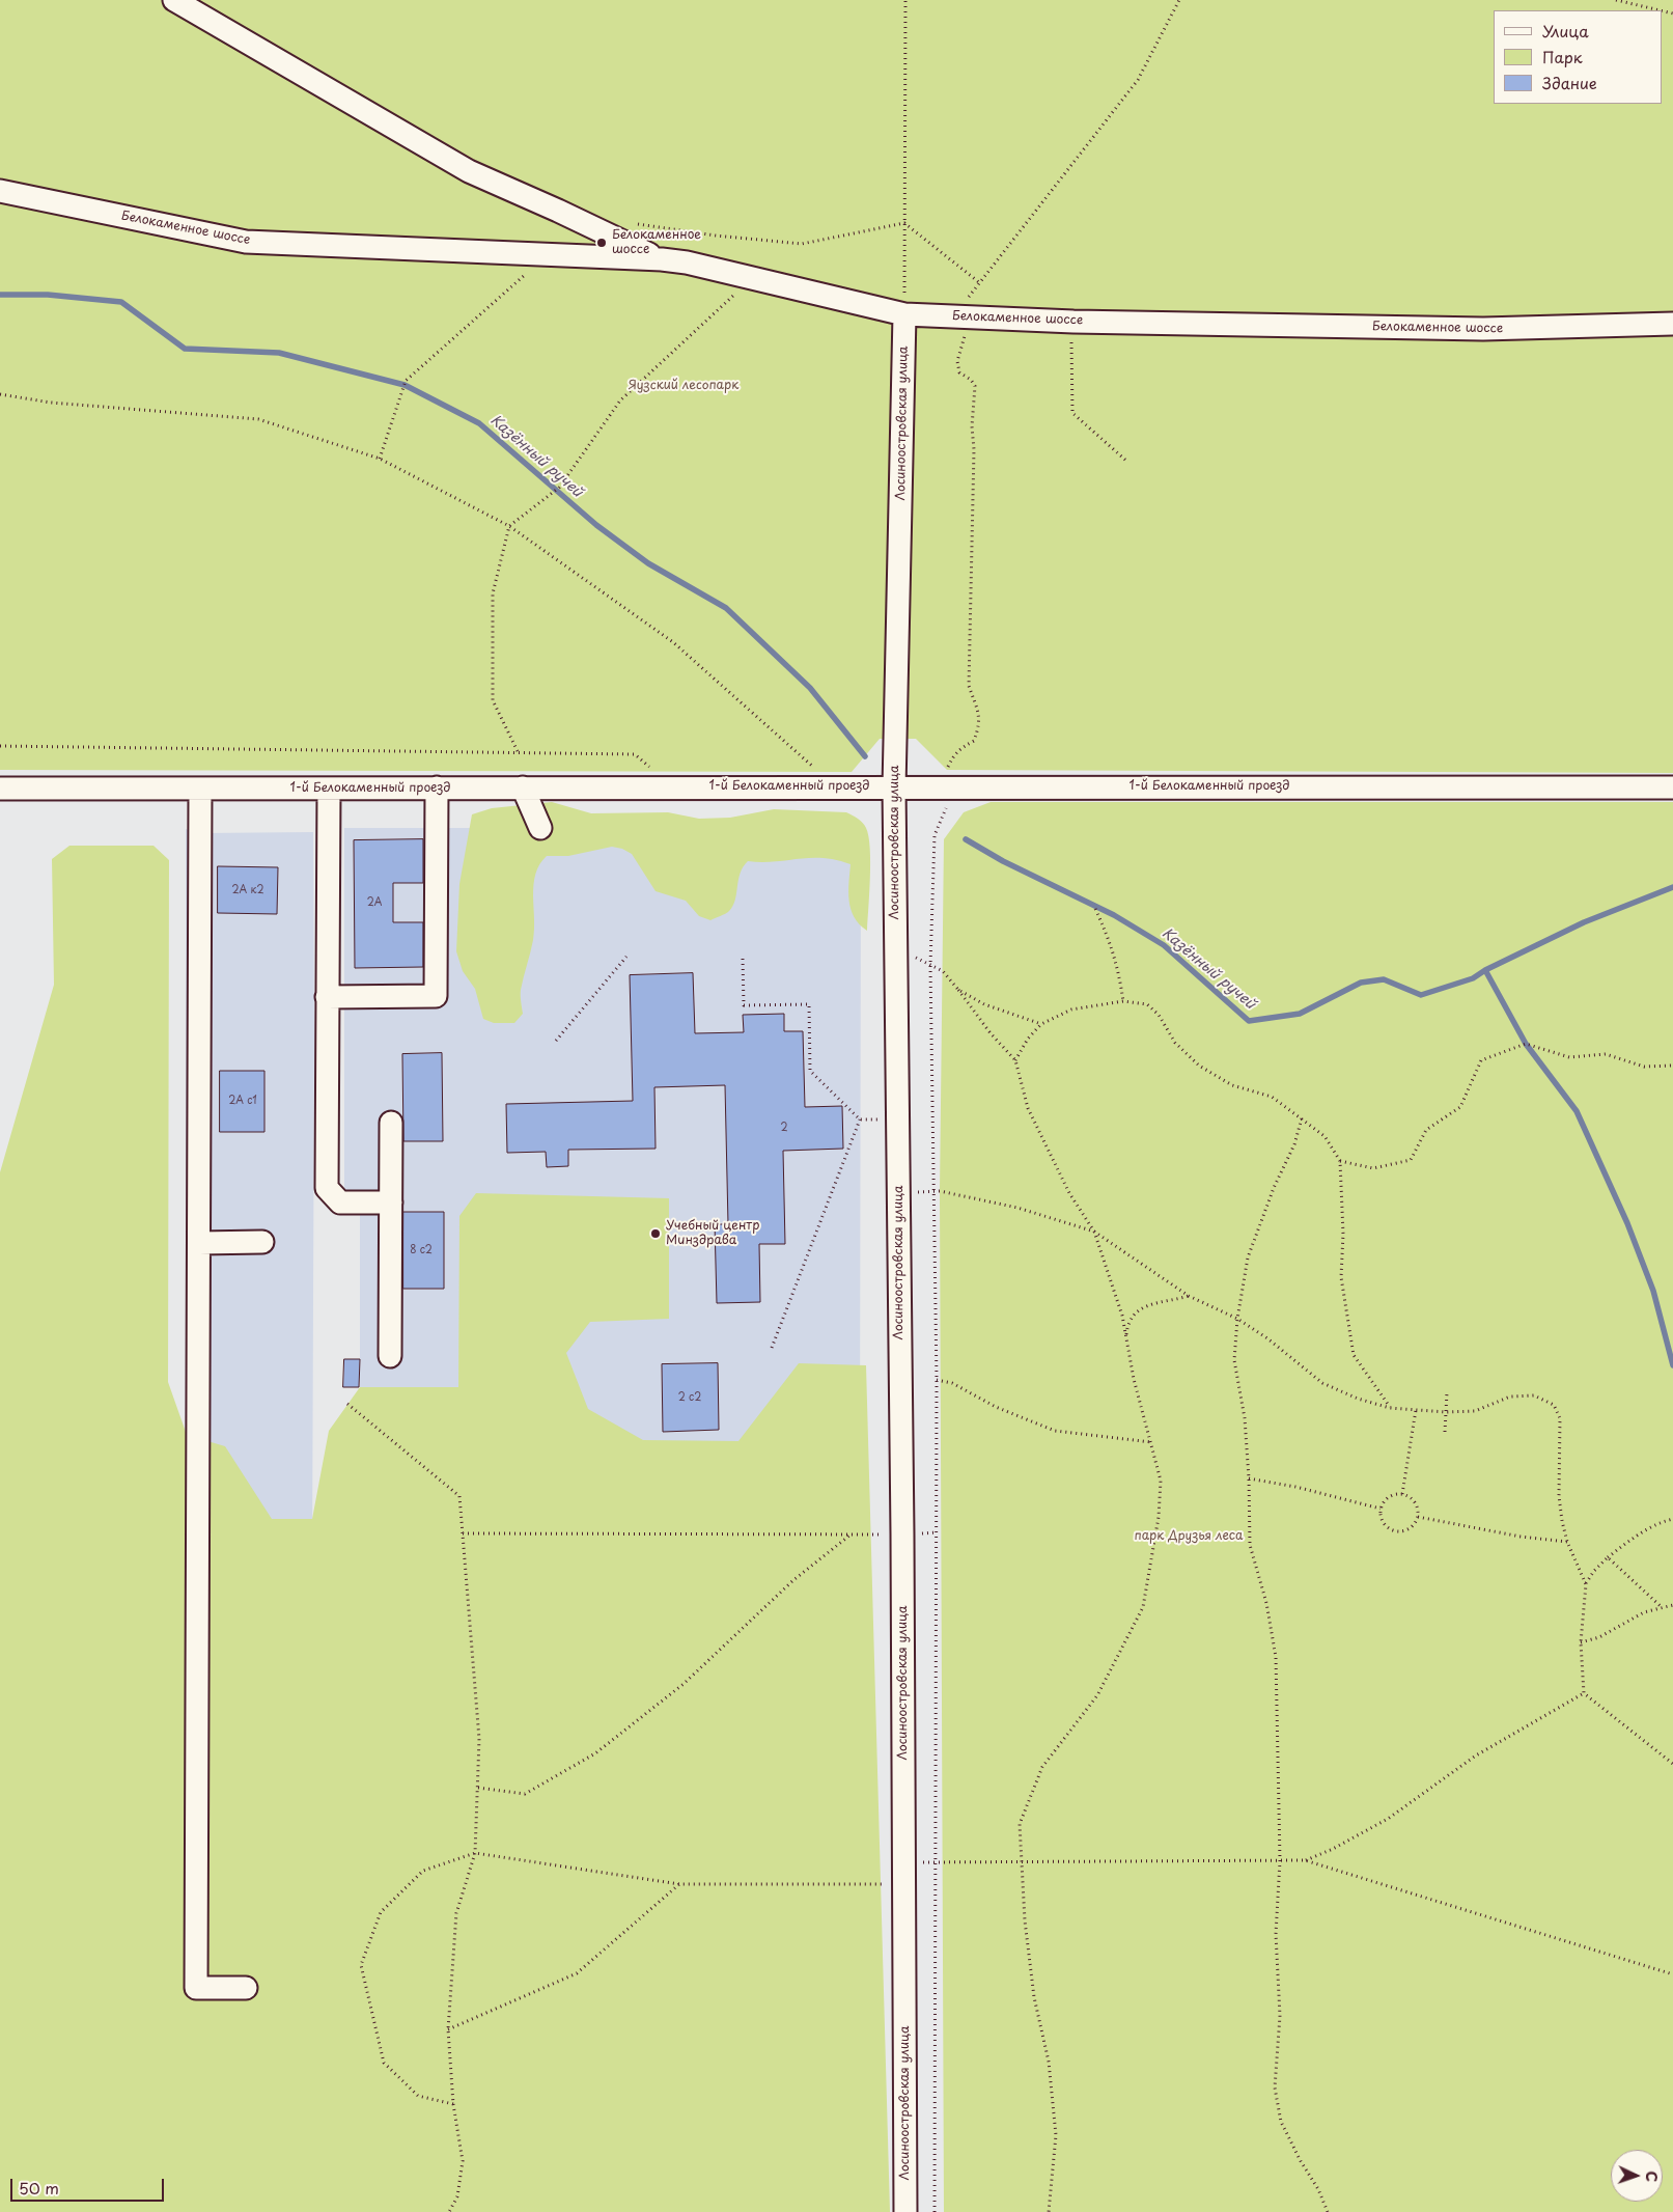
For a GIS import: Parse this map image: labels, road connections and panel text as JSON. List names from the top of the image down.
{
  "streets": {
    "street": ["Белокаменное шоссе", "Лосиноостровская улица", "1-й Белокаменный проезд"]
  },
  "crossings": [
    ["Белокаменное шоссе", "Лосиноостровская улица"],
    ["Лосиноостровская улица", "1-й Белокаменный проезд"]
  ],
  "water": ["Казённый ручей"],
  "parks": ["Яузский лесопарк", "парк Друзья леса"],
  "places": ["Белокаменное шоссе", "Учебный центр Минздрава"],
  "house_numbers": [
    "2А к2",
    "2А",
    "2А с1",
    "2",
    "8 с2",
    "2 с2"
  ],
  "legend": ["Улица", "Парк", "Здание"],
  "scale_bar": "50 m",
  "north": "right"
}
